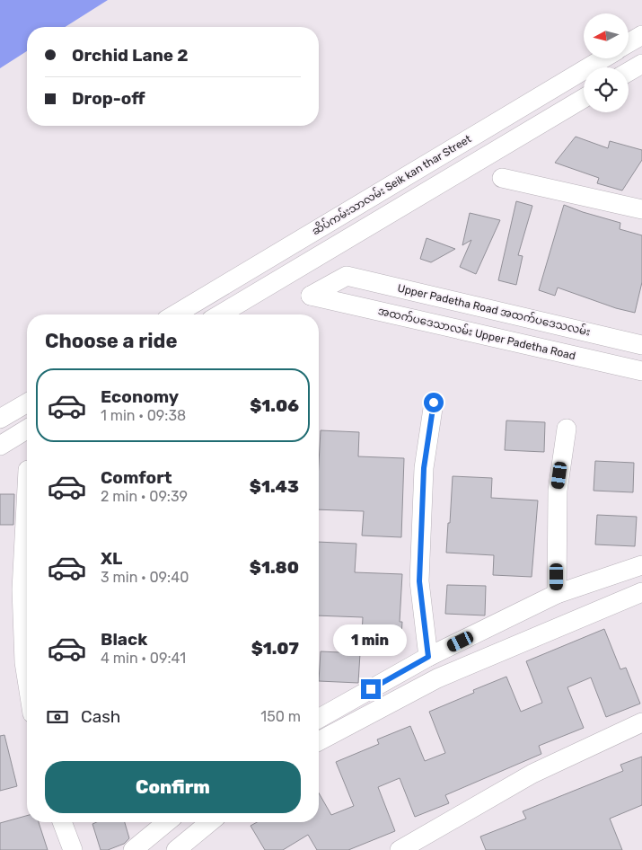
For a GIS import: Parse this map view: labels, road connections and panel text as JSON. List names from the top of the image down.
{
  "streets": {
    "street": ["ဆိပ်ကမ်းသာလမ်း Seik kan thar Street", "Upper Padetha Road အထက်ပဒေသလမ်း", "အထက်ပဒေသာလမ်း Upper Padetha Road"]
  },
  "crossings": [
    ["Upper Padetha Road အထက်ပဒေသလမ်း", "အထက်ပဒေသာလမ်း Upper Padetha Road"]
  ],
  "north": "left",
  "page": {
    "banner": ["Orchid Lane 2", "Drop-off"],
    "heading": "Choose a ride",
    "list": [
      {
        "name": "Economy",
        "note": "1 min · 09:38",
        "value": "$1.06"
      },
      {
        "name": "Comfort",
        "note": "2 min · 09:39",
        "value": "$1.43"
      },
      {
        "name": "XL",
        "note": "3 min · 09:40",
        "value": "$1.80"
      },
      {
        "name": "Black",
        "note": "4 min · 09:41",
        "value": "$1.07"
      }
    ],
    "bubble": "1 min",
    "pay": ["Cash", "150 m"],
    "buttons": "Confirm"
  }
}
